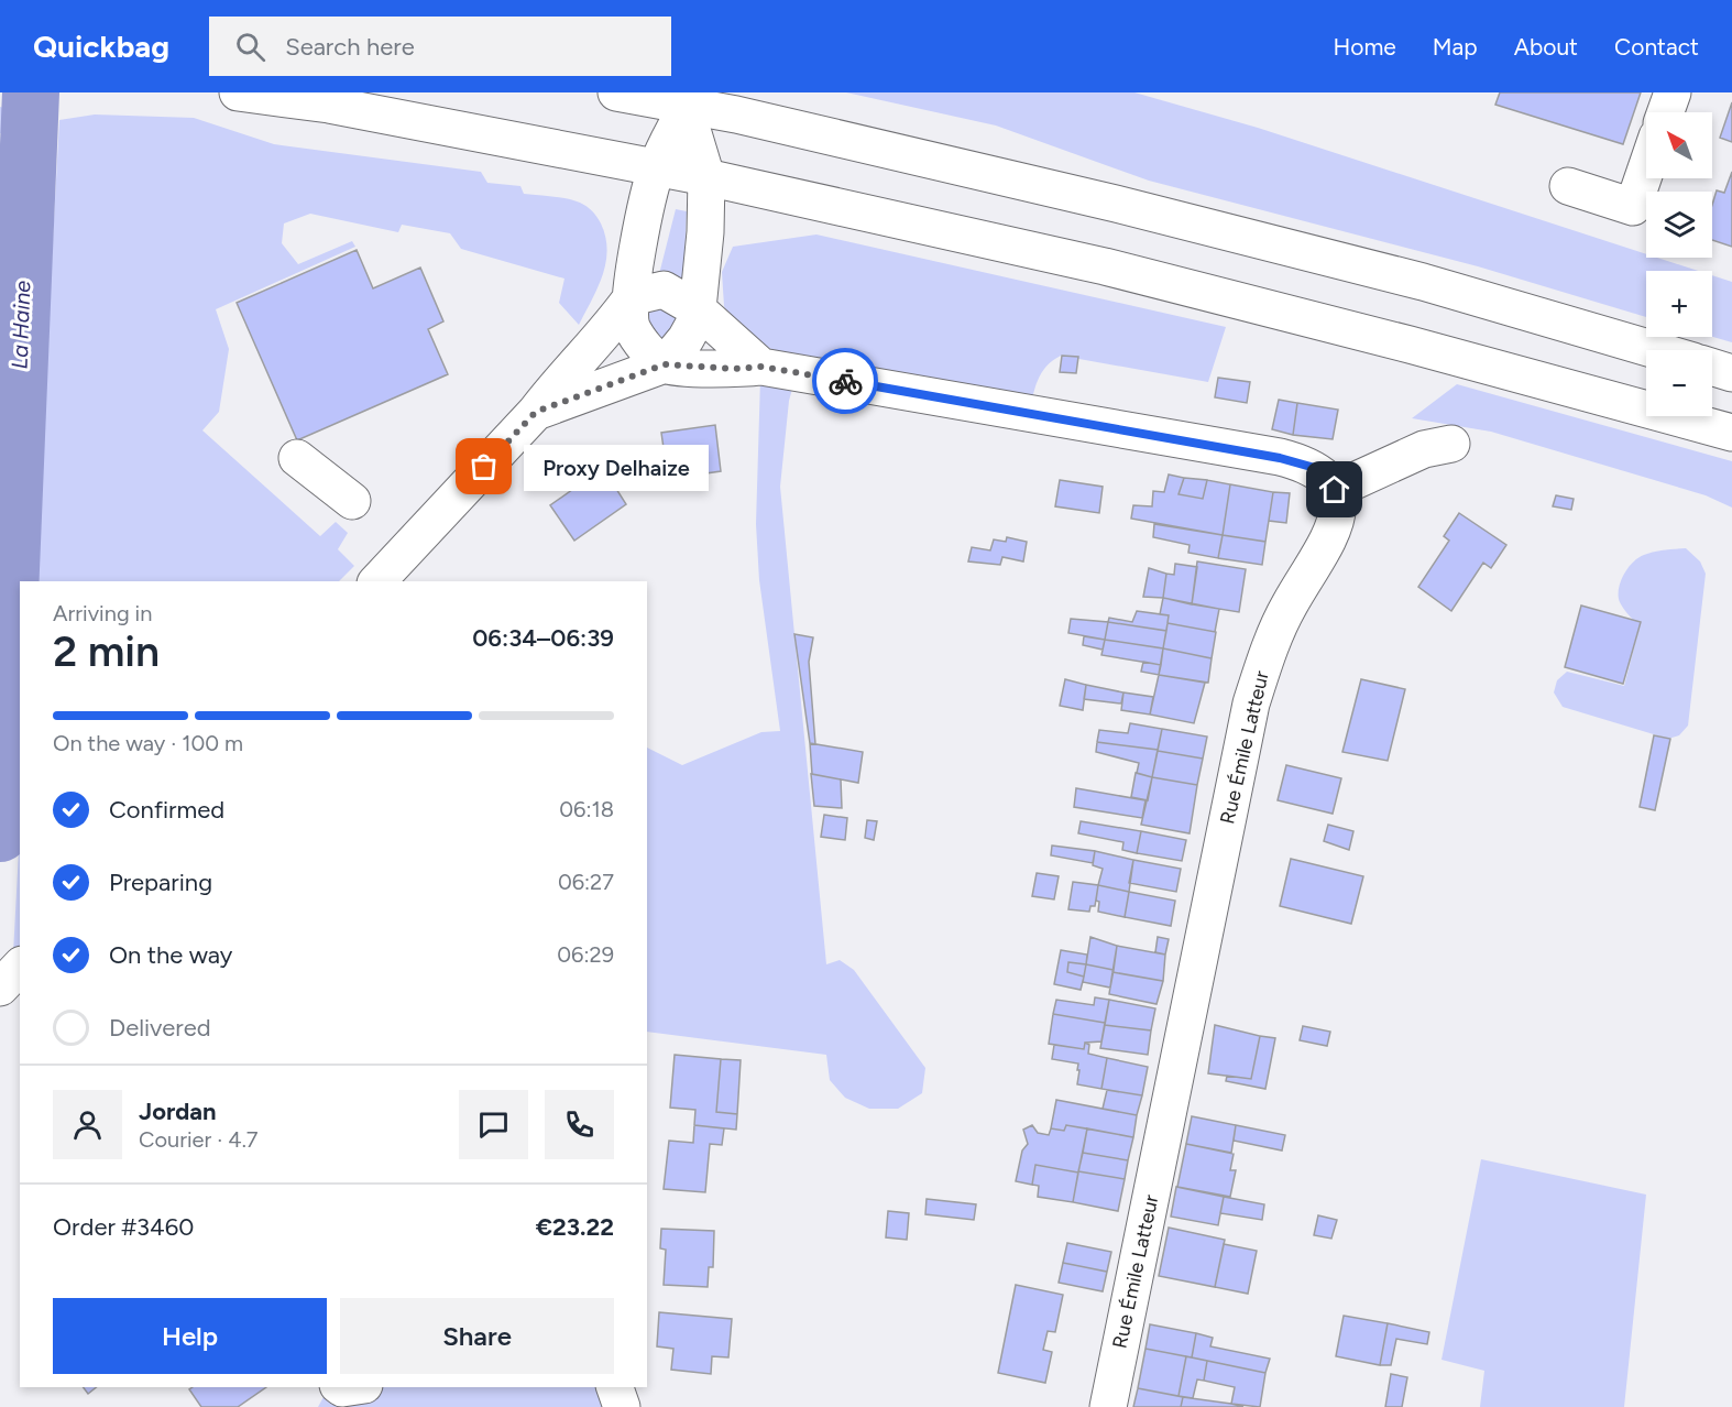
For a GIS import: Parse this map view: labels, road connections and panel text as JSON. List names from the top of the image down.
{
  "streets": {
    "main road": ["Rue Émile Latteur"]
  },
  "water": ["La Haine"],
  "places": ["Proxy Delhaize"],
  "north": "top left",
  "page": {
    "header": "Quickbag",
    "search": "Search here",
    "nav": [
      "Home",
      "Map",
      "About",
      "Contact"
    ],
    "map_buttons": ["+", "−"],
    "bubble": "Proxy Delhaize",
    "heading": ["2 min", "Arriving in", "06:34–06:39"],
    "panel": [
      "Jordan",
      "Courier · 4.7",
      "Order #3460",
      "€23.22"
    ],
    "bar": "On the way · 100 m",
    "list": [
      ["Confirmed", "06:18"],
      ["Preparing", "06:27"],
      ["On the way", "06:29"],
      "Delivered"
    ],
    "buttons": ["Help", "Share"]
  }
}
